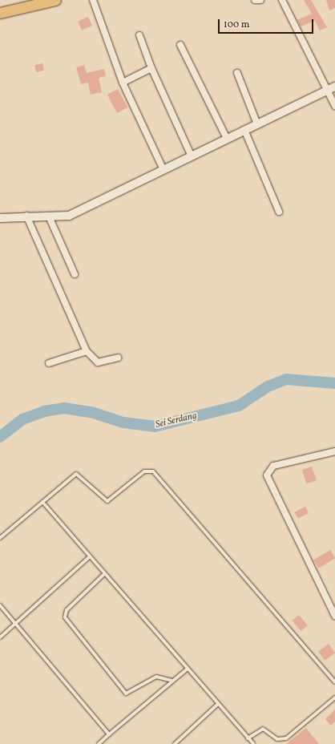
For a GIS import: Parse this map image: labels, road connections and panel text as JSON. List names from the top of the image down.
{
  "water": ["Sei Serdang"],
  "scale_bar": "100 m"
}
